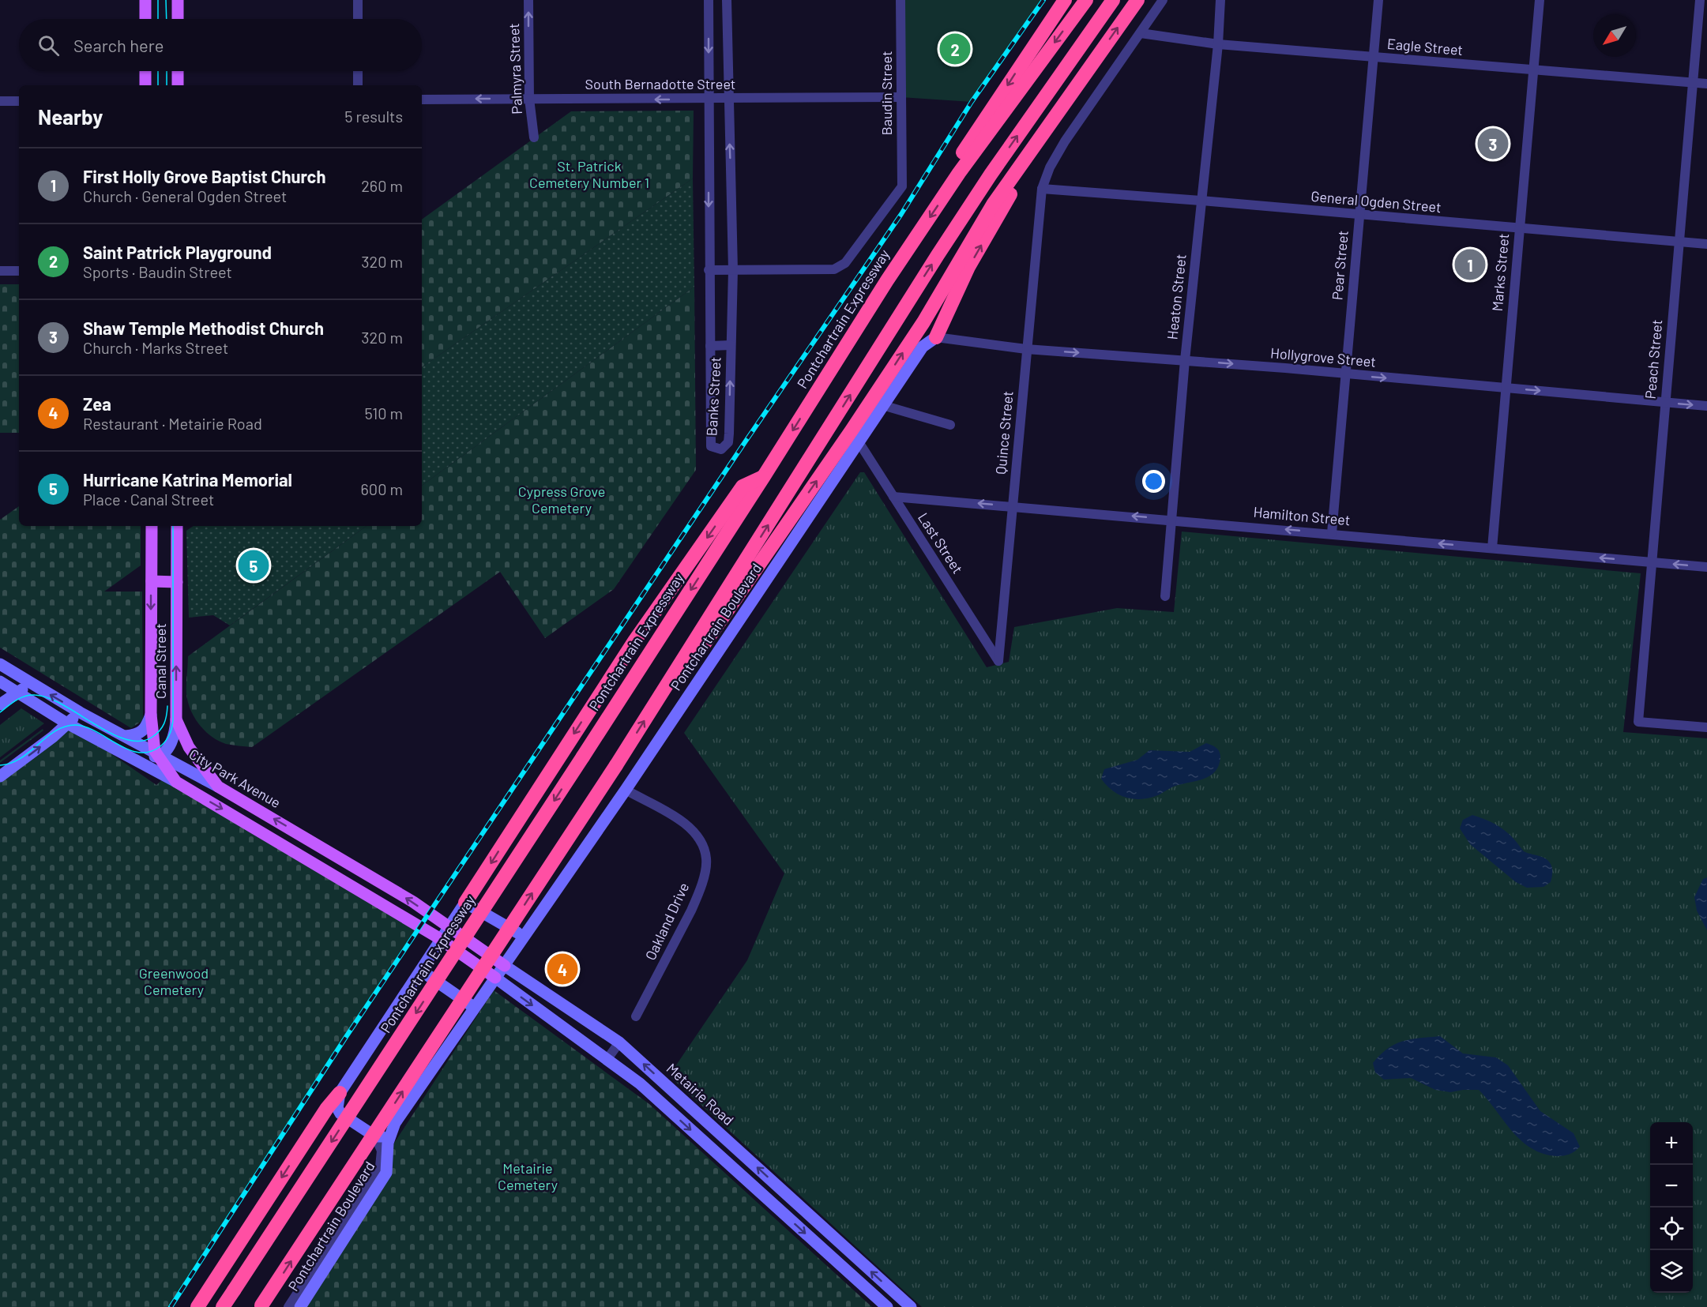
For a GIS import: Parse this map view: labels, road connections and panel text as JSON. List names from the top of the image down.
{
  "streets": {
    "highway": ["Pontchartrain Expressway"],
    "main road": [
      "Pontchartrain Boulevard",
      "Canal Street",
      "City Park Avenue",
      "Metairie Road"
    ],
    "street": [
      "Eagle Street",
      "Palmyra Street",
      "South Bernadotte Street",
      "Baudin Street",
      "General Ogden Street",
      "Pear Street",
      "Marks Street",
      "Heaton Street",
      "Hollygrove Street",
      "Peach Street",
      "Banks Street",
      "Quince Street",
      "Hamilton Street",
      "Last Street",
      "Oakland Drive"
    ]
  },
  "crossings": [
    ["Eagle Street", "Pear Street"],
    ["Eagle Street", "Marks Street"],
    ["Eagle Street", "Heaton Street"],
    ["Eagle Street", "Peach Street"],
    ["Eagle Street", "Quince Street"],
    ["Palmyra Street", "South Bernadotte Street"],
    ["South Bernadotte Street", "Baudin Street"],
    ["South Bernadotte Street", "Banks Street"],
    ["Baudin Street", "Banks Street"],
    ["General Ogden Street", "Pear Street"],
    ["General Ogden Street", "Marks Street"],
    ["General Ogden Street", "Heaton Street"],
    ["General Ogden Street", "Peach Street"],
    ["General Ogden Street", "Quince Street"],
    ["Pear Street", "Hollygrove Street"],
    ["Pear Street", "Hamilton Street"],
    ["Marks Street", "Hollygrove Street"],
    ["Marks Street", "Hamilton Street"],
    ["Heaton Street", "Hollygrove Street"],
    ["Heaton Street", "Hamilton Street"],
    ["Hollygrove Street", "Peach Street"],
    ["Hollygrove Street", "Quince Street"],
    ["Hollygrove Street", "Pontchartrain Boulevard"],
    ["Peach Street", "Hamilton Street"],
    ["Quince Street", "Hamilton Street"],
    ["Quince Street", "Last Street"],
    ["Hamilton Street", "Last Street"],
    ["Last Street", "Pontchartrain Boulevard"],
    ["Pontchartrain Boulevard", "Oakland Drive"],
    ["Pontchartrain Boulevard", "Metairie Road"],
    ["Canal Street", "City Park Avenue"],
    ["City Park Avenue", "Metairie Road"]
  ],
  "one_way": [
    "Palmyra Street",
    "South Bernadotte Street",
    "Hollygrove Street",
    "Hamilton Street"
  ],
  "parks": [
    "St. Patrick Cemetery Number 1",
    "Cypress Grove Cemetery",
    "Greenwood Cemetery",
    "Metairie Cemetery"
  ],
  "north": "bottom left",
  "page": {
    "search": "Search here",
    "pins": [
      "2",
      "3",
      "1",
      "5",
      "4"
    ],
    "heading": ["Nearby", "5 results"],
    "list": [
      {
        "mark": "1",
        "name": "First Holly Grove Baptist Church",
        "note": "Church · General Ogden Street",
        "value": "260 m"
      },
      {
        "mark": "2",
        "name": "Saint Patrick Playground",
        "note": "Sports · Baudin Street",
        "value": "320 m"
      },
      {
        "mark": "3",
        "name": "Shaw Temple Methodist Church",
        "note": "Church · Marks Street",
        "value": "320 m"
      },
      {
        "mark": "4",
        "name": "Zea",
        "note": "Restaurant · Metairie Road",
        "value": "510 m"
      },
      {
        "mark": "5",
        "name": "Hurricane Katrina Memorial",
        "note": "Place · Canal Street",
        "value": "600 m"
      }
    ],
    "map_buttons": ["+", "−"]
  }
}
